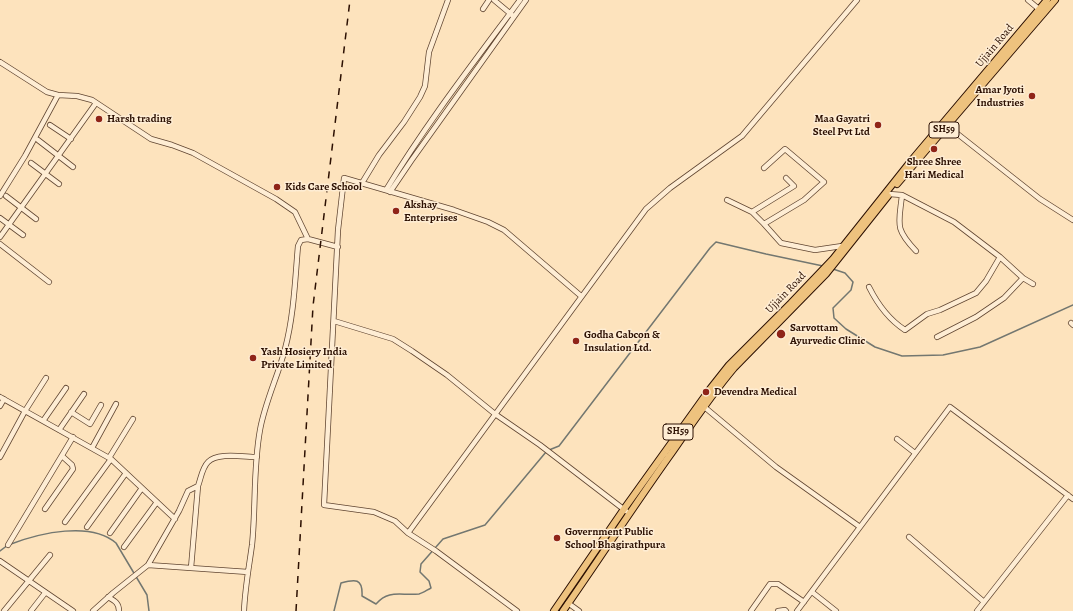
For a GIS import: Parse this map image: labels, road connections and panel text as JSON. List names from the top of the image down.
{
  "streets": {
    "main road": ["Ujjain Road", "SH59"]
  },
  "places": [
    "Amar Jyoti Industries",
    "Harsh trading",
    "Maa Gayatri Steel Pvt Ltd",
    "Shree Shree Hari Medical",
    "Kids Care School",
    "Akshay Enterprises",
    "Sarvottam Ayurvedic Clinic",
    "Godha Cabcon & Insulation Ltd.",
    "Yash Hosiery India Private Limited",
    "Devendra Medical",
    "Government Public School Bhagirathpura"
  ]
}
